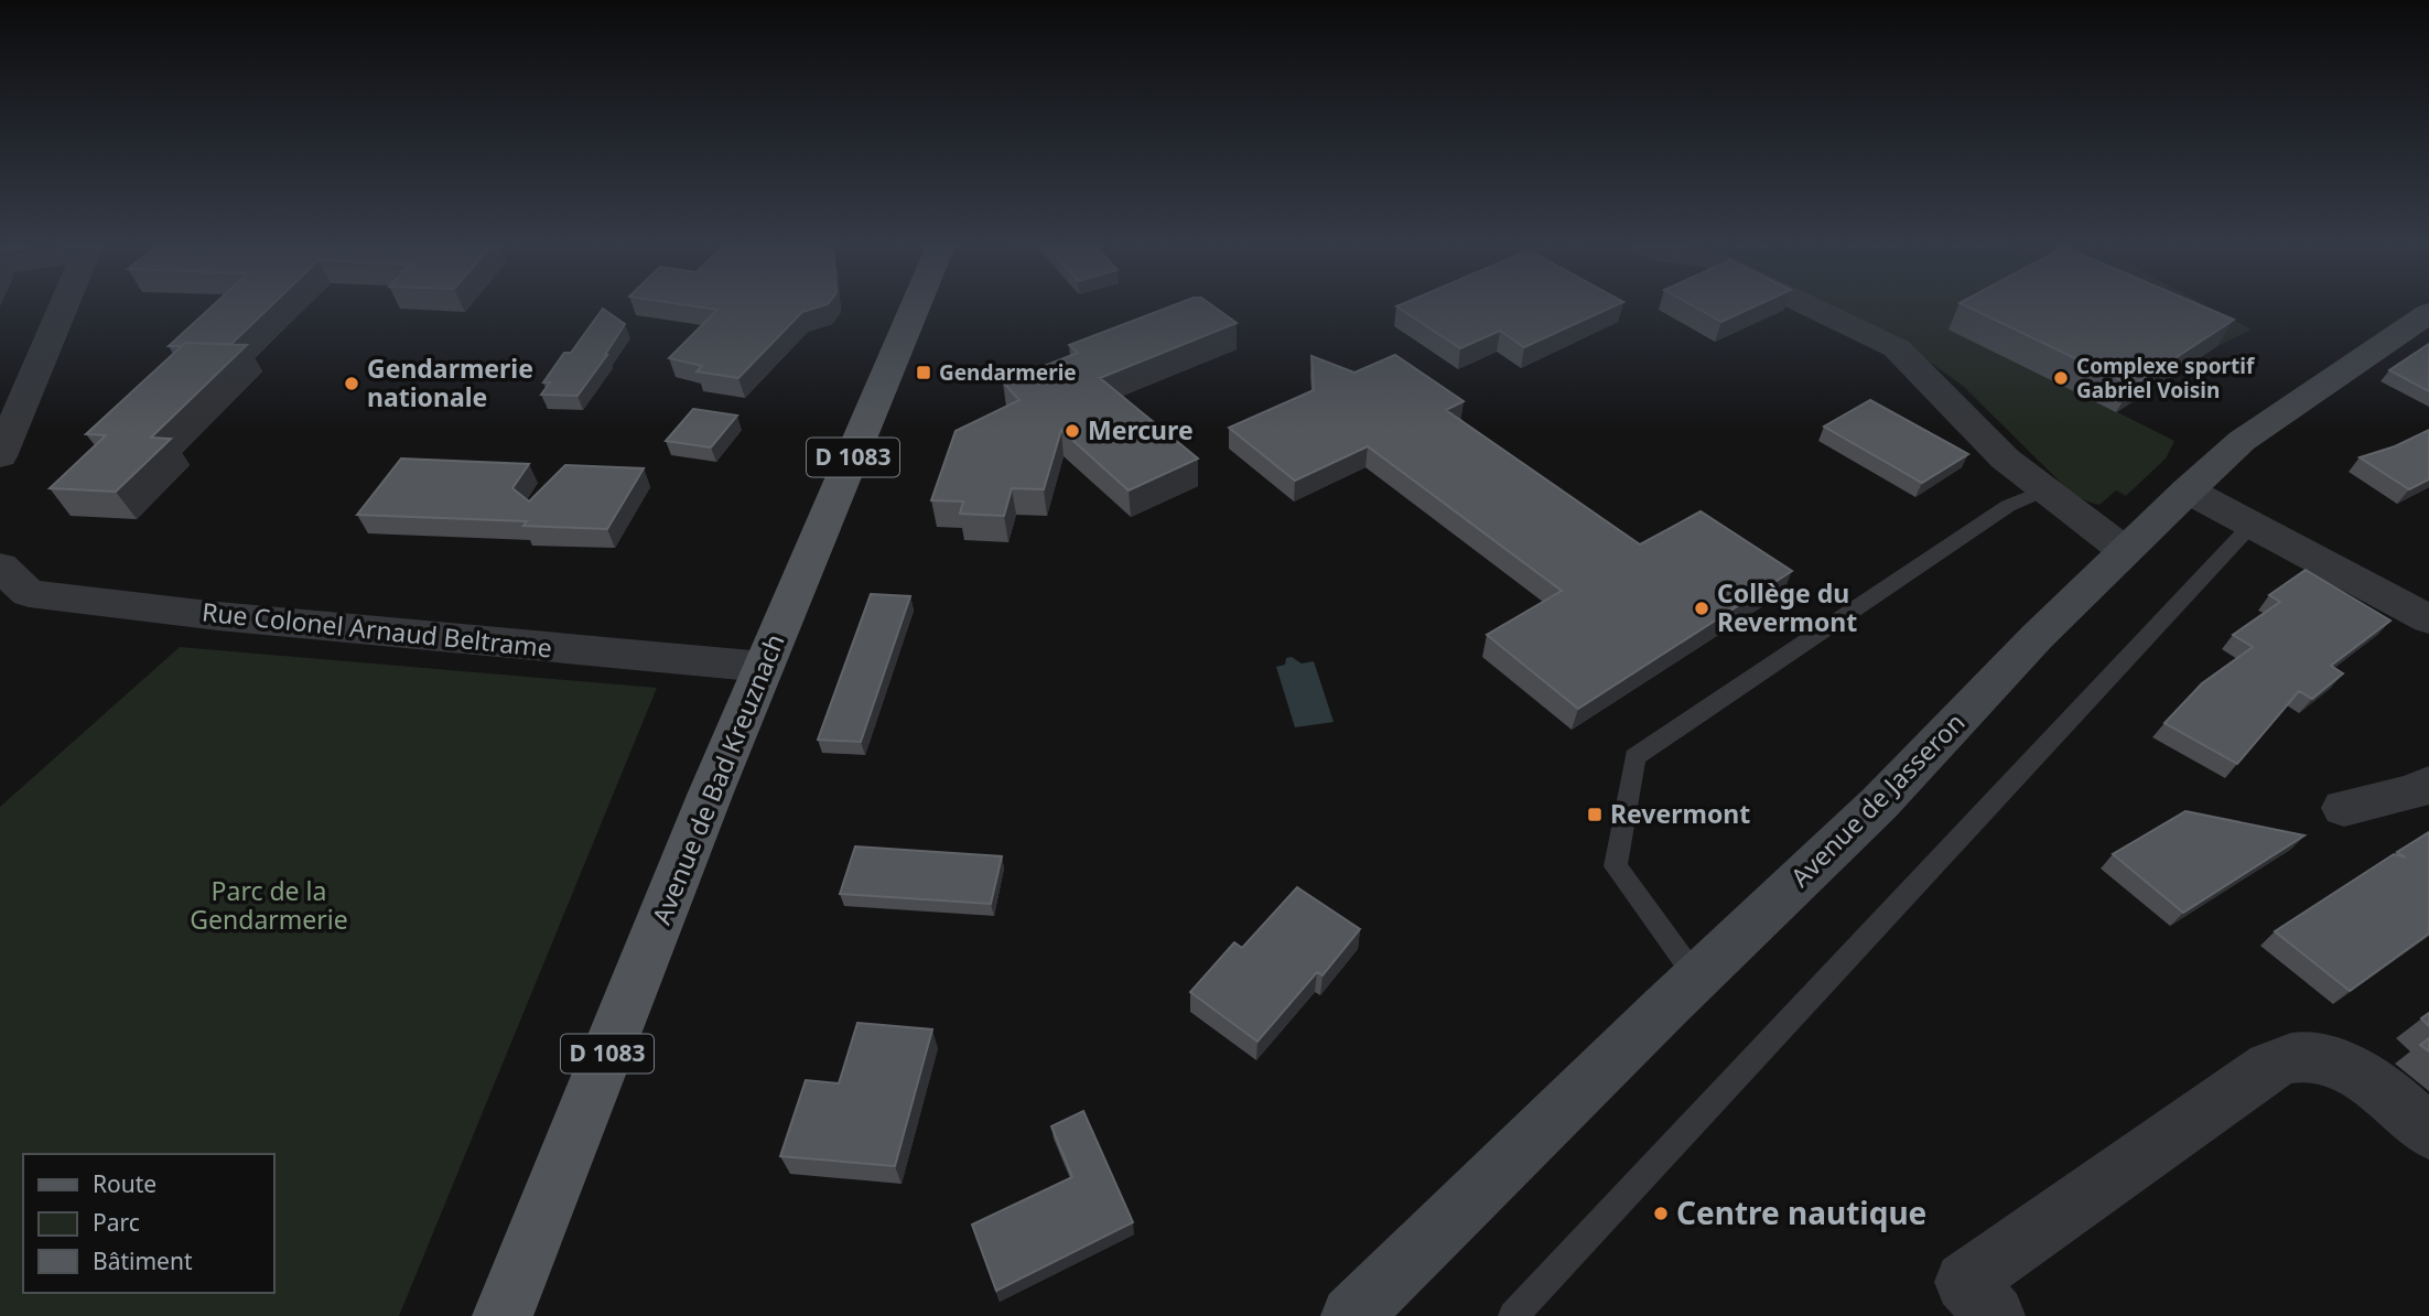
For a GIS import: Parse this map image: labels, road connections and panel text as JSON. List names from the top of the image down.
{
  "streets": {
    "main road": ["D 1083", "Avenue de Bad Kreuznach", "Avenue de Jasseron"],
    "street": ["Rue Colonel Arnaud Beltrame"]
  },
  "crossings": [
    ["Rue Colonel Arnaud Beltrame", "Avenue de Bad Kreuznach"]
  ],
  "parks": ["Parc de la Gendarmerie"],
  "places": {
    "transit": ["Gendarmerie", "Revermont"],
    "other": [
      "Complexe sportif Gabriel Voisin",
      "Gendarmerie nationale",
      "Mercure",
      "Collège du Revermont",
      "Centre nautique"
    ]
  },
  "legend": ["Route", "Parc", "Bâtiment"]
}
